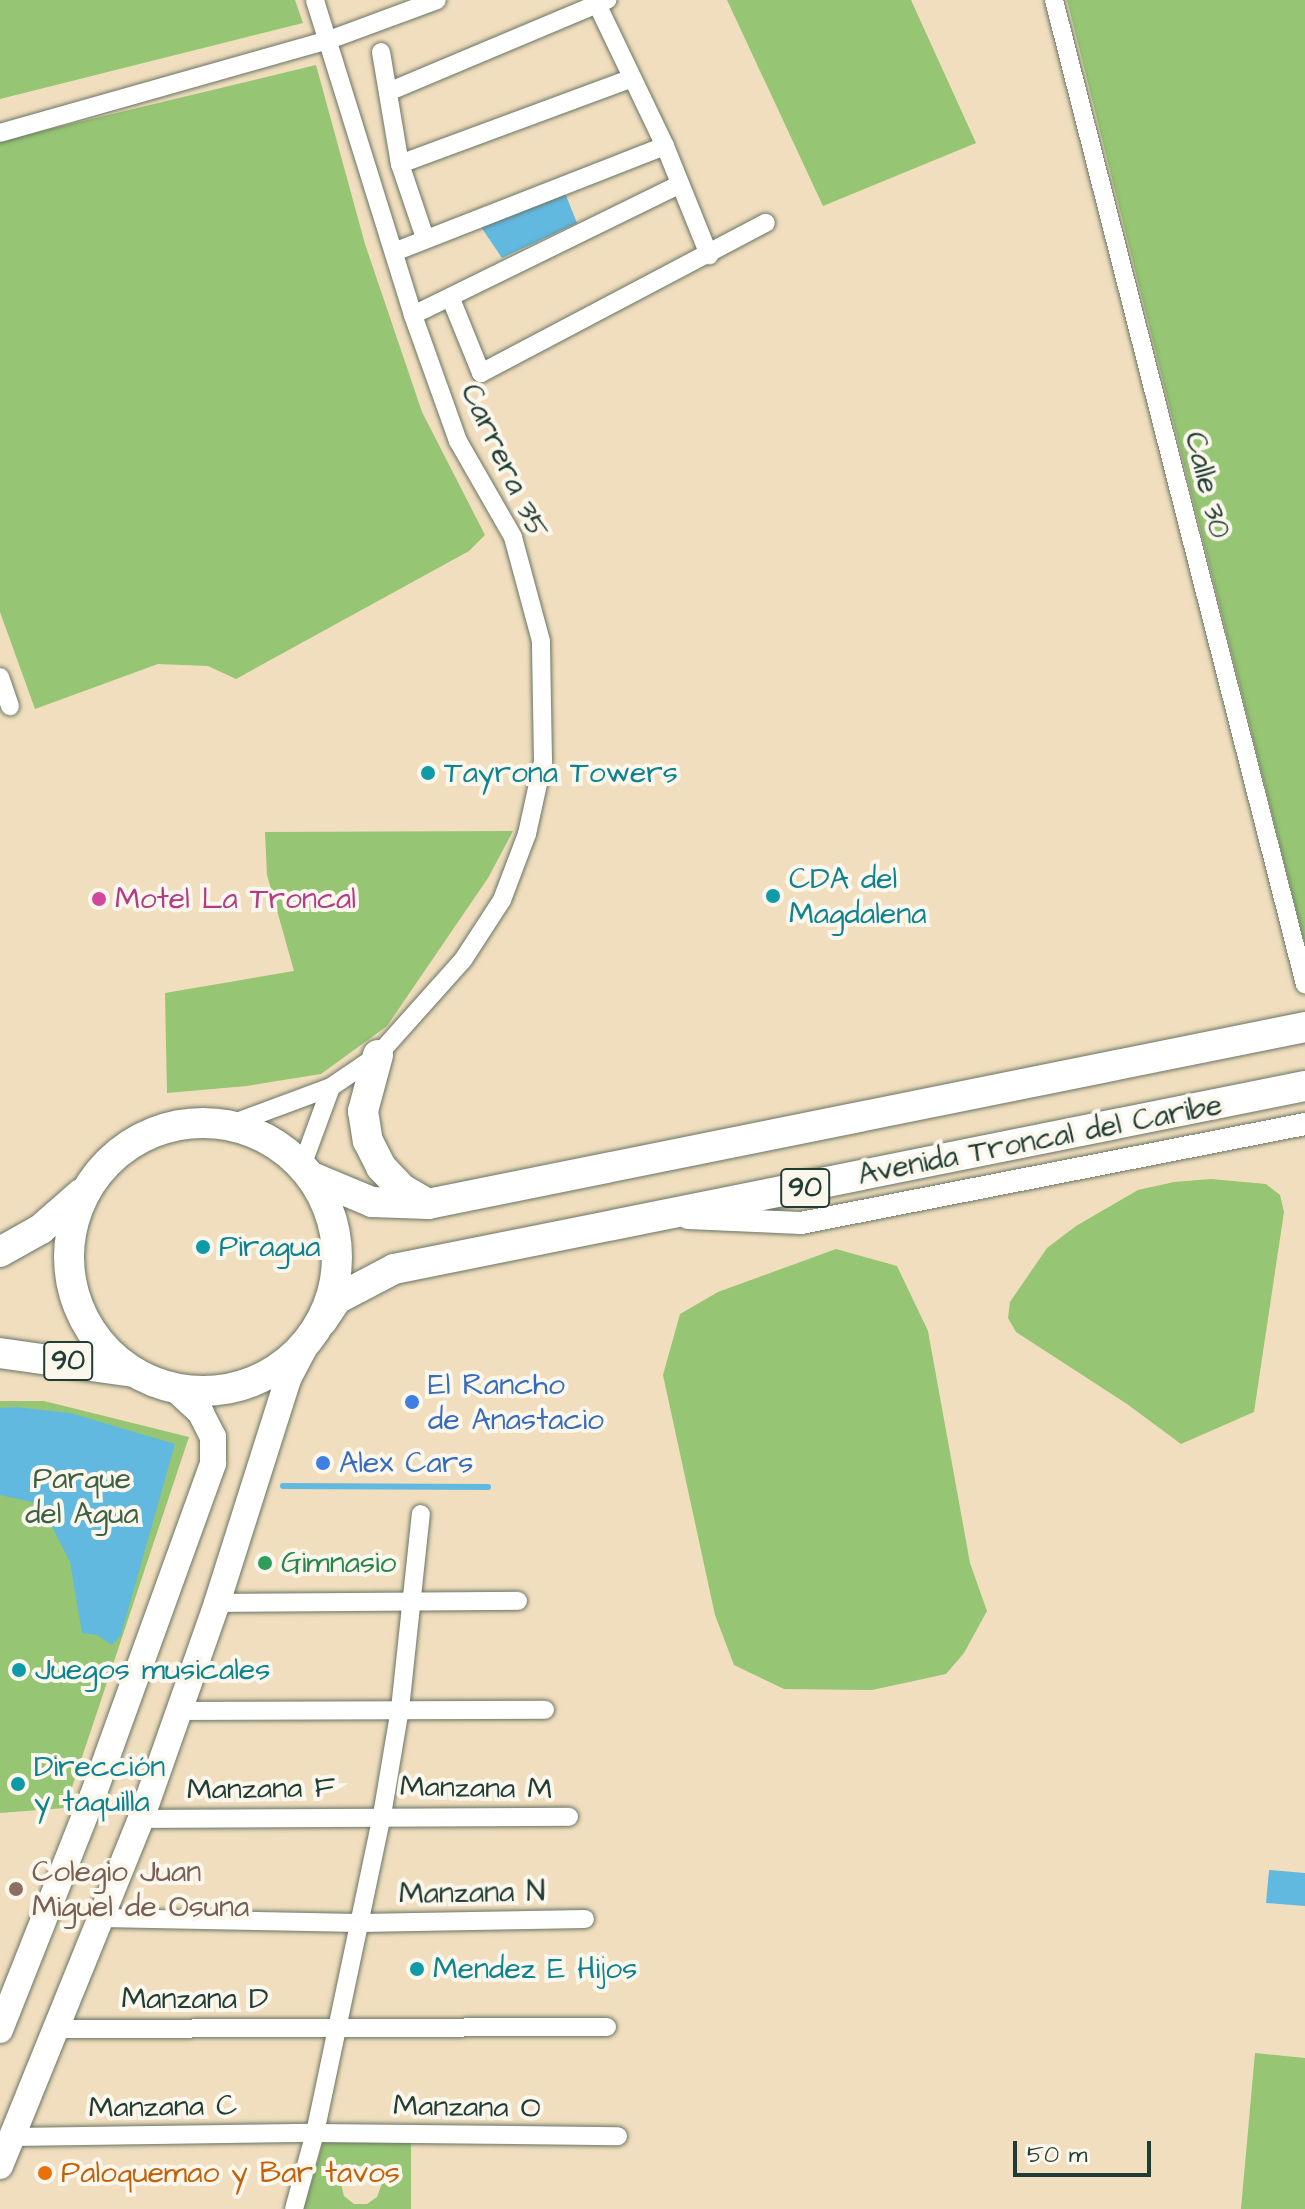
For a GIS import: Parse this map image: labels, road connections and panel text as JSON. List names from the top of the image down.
{
  "streets": {
    "highway": ["Avenida Troncal del Caribe", "90"],
    "street": [
      "Carrera 35",
      "Calle 30",
      "Manzana M",
      "Manzana F",
      "Manzana N",
      "Manzana D",
      "Manzana C",
      "Manzana O"
    ]
  },
  "crossings": [
    ["Carrera 35", "Avenida Troncal del Caribe"],
    ["Carrera 35", "90"],
    ["Avenida Troncal del Caribe", "90"],
    ["Manzana M", "Manzana F"],
    ["Manzana C", "Manzana O"]
  ],
  "parks": ["Parque del Agua"],
  "places": [
    "Tayrona Towers",
    "CDA del Magdalena",
    "Motel La Troncal",
    "Piragua",
    "El Rancho de Anastacio",
    "Alex Cars",
    "Gimnasio",
    "Juegos musicales",
    "Dirección y taquilla",
    "Colegio Juan Miguel de Osuna",
    "Mendez E Hijos",
    "Paloquemao y Bar tavos"
  ],
  "scale_bar": "50 m"
}
